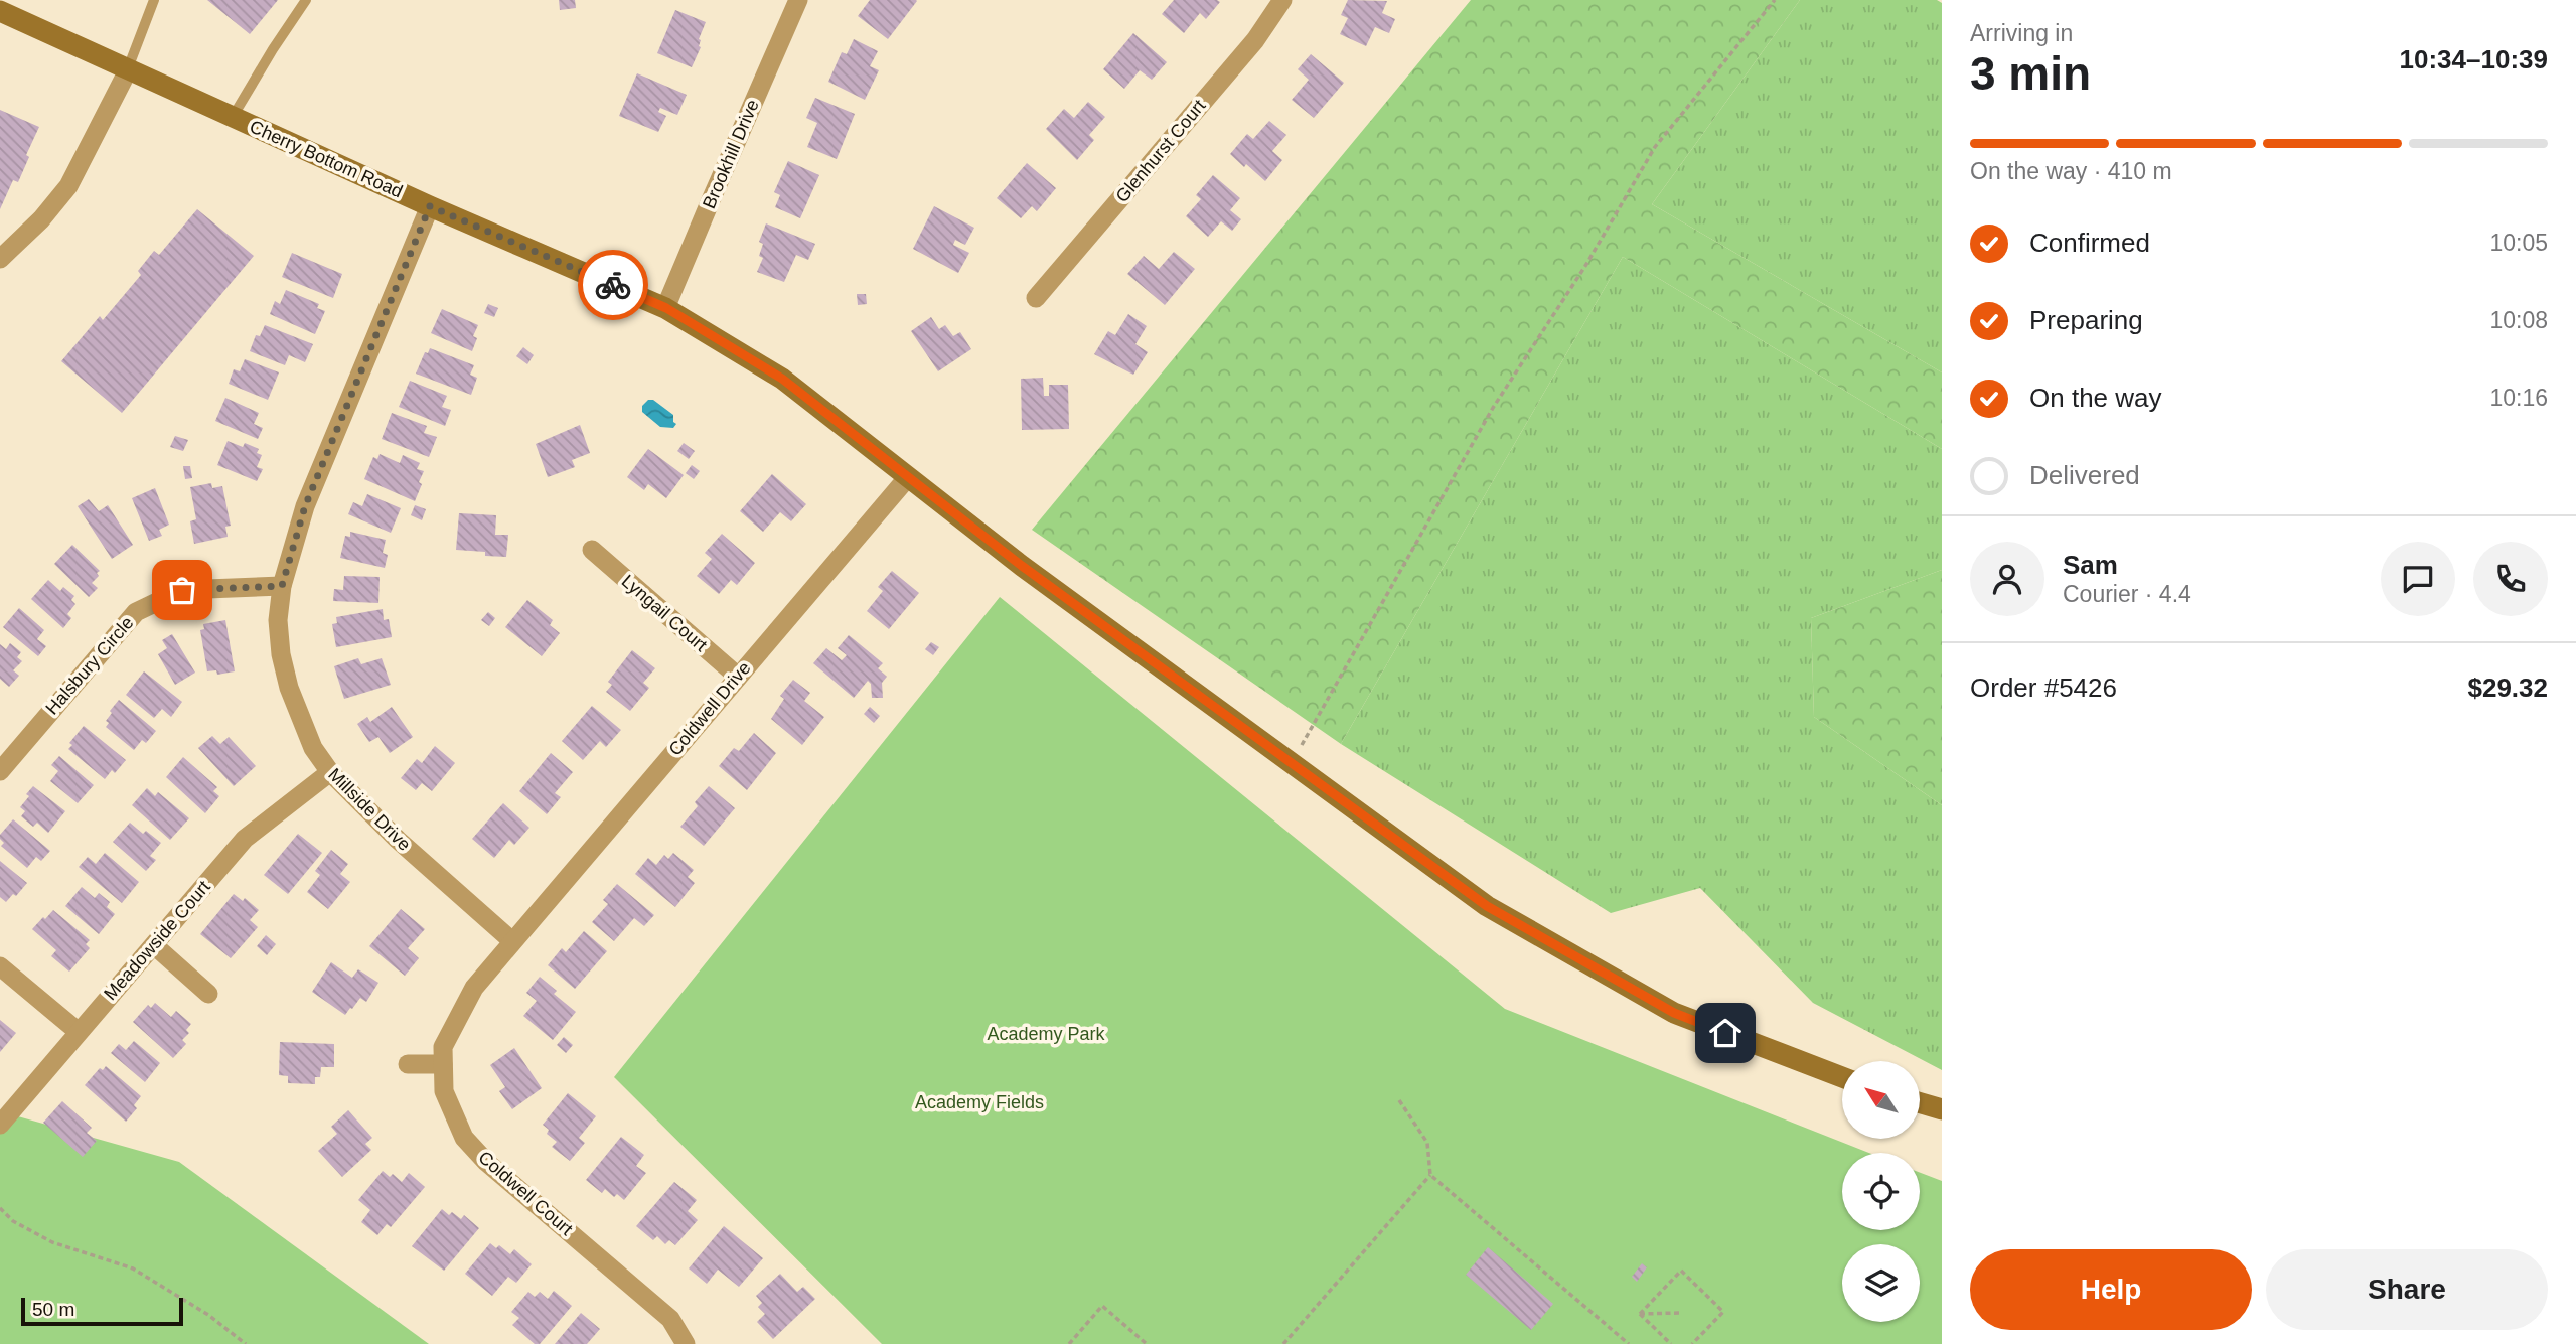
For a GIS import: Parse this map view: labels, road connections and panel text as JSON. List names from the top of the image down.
{
  "streets": {
    "main road": ["Cherry Bottom Road"],
    "street": [
      "Glenhurst Court",
      "Brookhill Drive",
      "Lyngail Court",
      "Halsbury Circle",
      "Coldwell Drive",
      "Millside Drive",
      "Meadowside Court",
      "Coldwell Court"
    ]
  },
  "crossings": [
    ["Brookhill Drive", "Cherry Bottom Road"],
    ["Cherry Bottom Road", "Coldwell Drive"],
    ["Cherry Bottom Road", "Millside Drive"],
    ["Lyngail Court", "Coldwell Drive"],
    ["Halsbury Circle", "Millside Drive"],
    ["Coldwell Drive", "Millside Drive"],
    ["Coldwell Drive", "Coldwell Court"],
    ["Millside Drive", "Meadowside Court"],
    ["Millside Drive", "Coldwell Court"]
  ],
  "parks": ["Academy Park", "Academy Fields"],
  "scale_bar": "50 m",
  "north": "top left",
  "page": {
    "heading": ["3 min", "Arriving in", "10:34–10:39"],
    "panel": [
      "Sam",
      "Courier · 4.4",
      "Order #5426",
      "$29.32"
    ],
    "bar": "On the way · 410 m",
    "list": [
      ["Confirmed", "10:05"],
      ["Preparing", "10:08"],
      ["On the way", "10:16"],
      "Delivered"
    ],
    "buttons": ["Help", "Share"],
    "scale": "50 m"
  }
}
